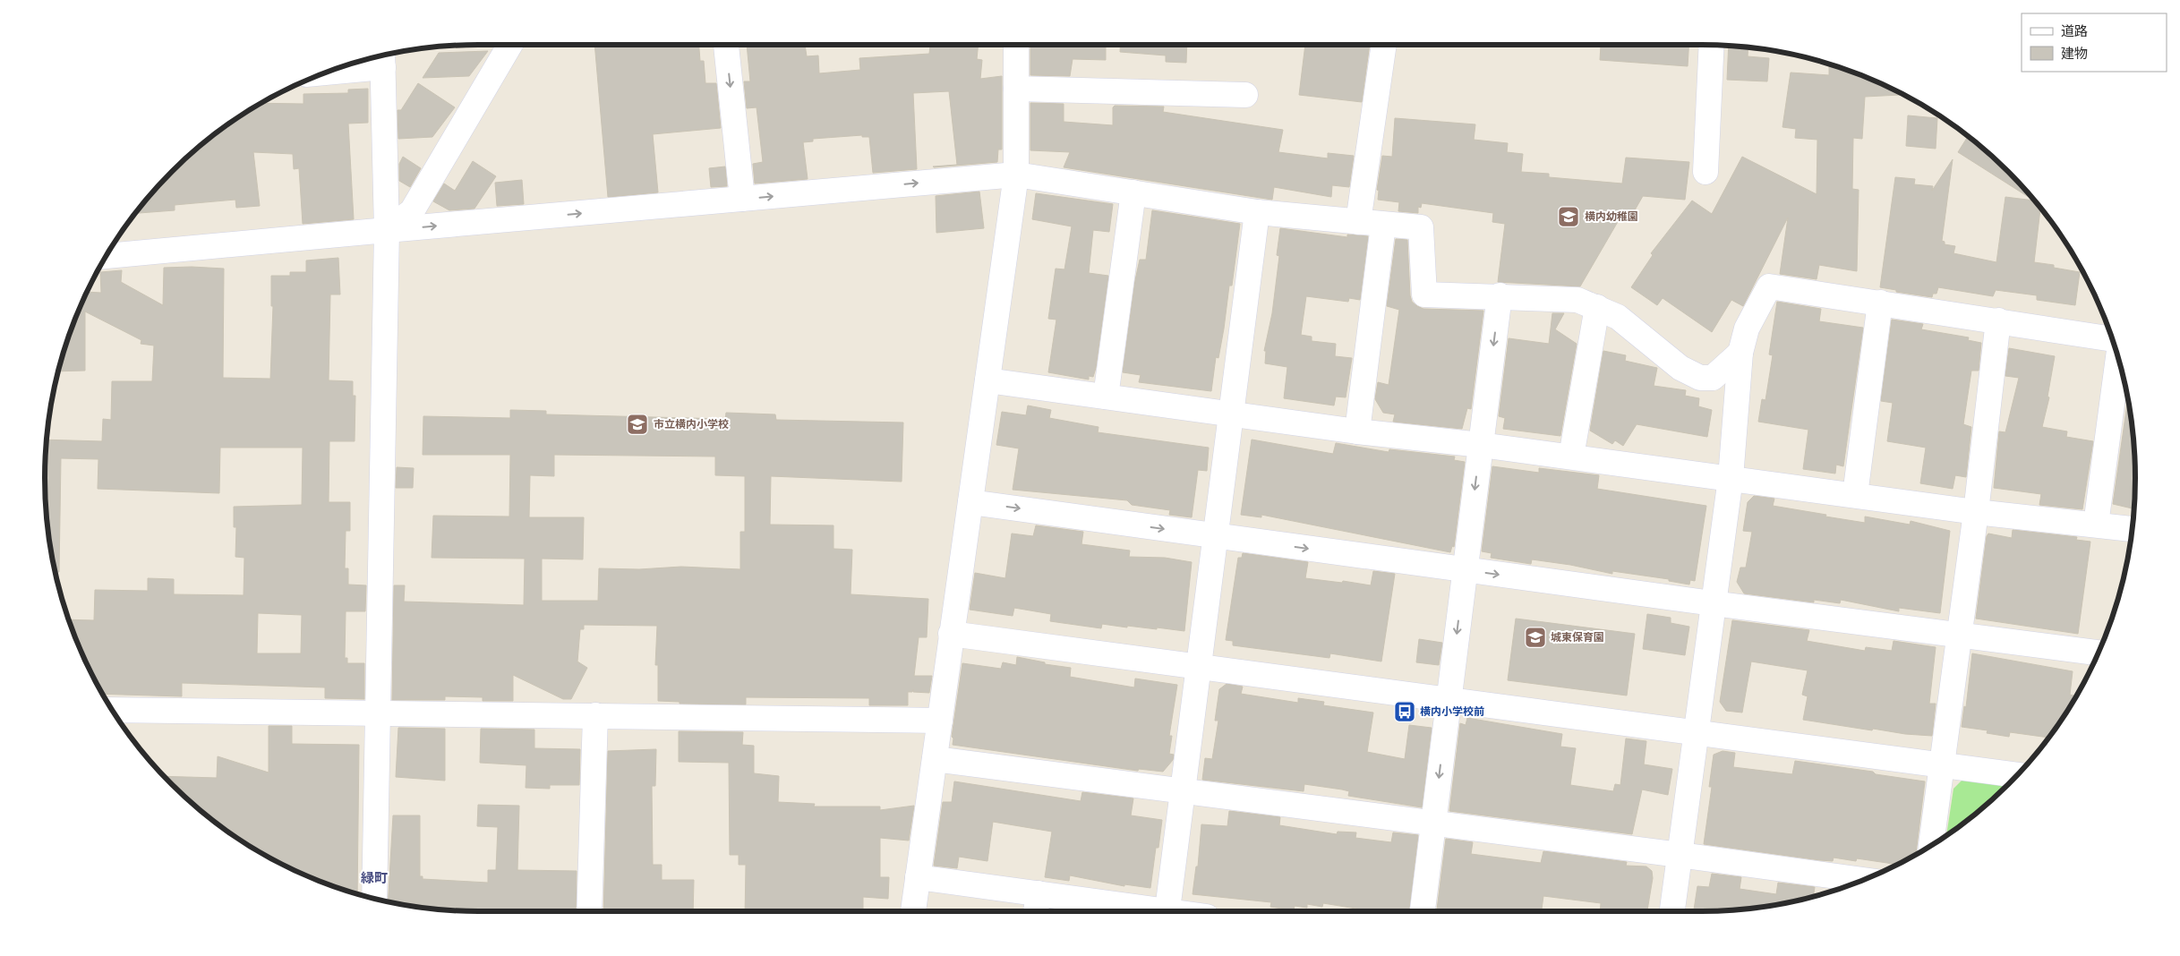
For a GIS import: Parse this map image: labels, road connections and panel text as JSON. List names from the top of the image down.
{
  "districts": ["緑町"],
  "places": {
    "school or university": ["横内幼稚園", "市立横内小学校", "城東保育園"],
    "bus stop": ["横内小学校前"]
  },
  "legend": ["道路", "建物"]
}
